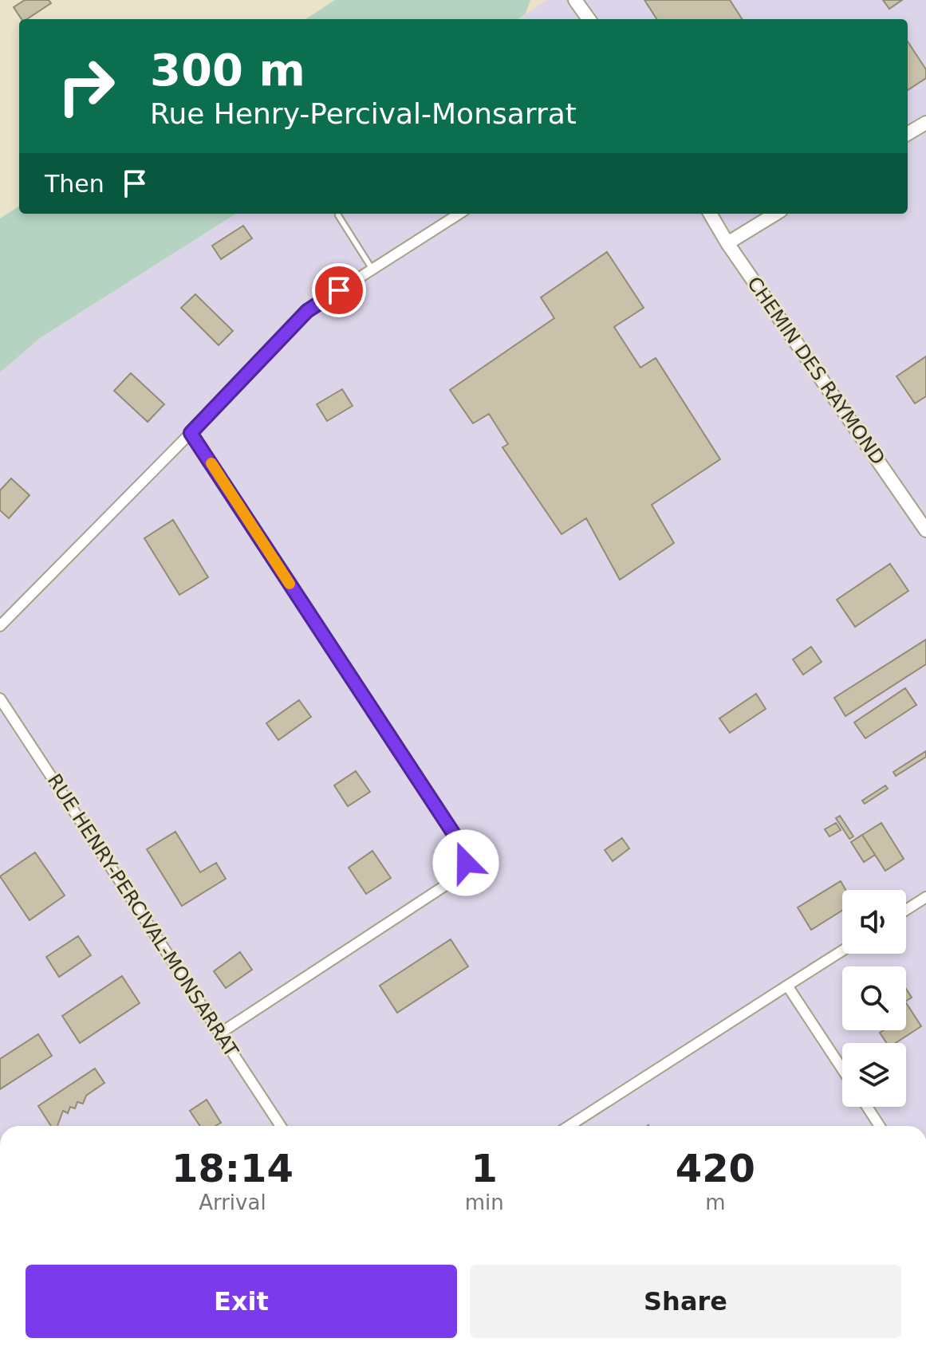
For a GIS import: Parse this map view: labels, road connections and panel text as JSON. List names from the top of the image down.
{
  "streets": {
    "street": ["CHEMIN DES RAYMOND", "RUE HENRY-PERCIVAL-MONSARRAT"]
  },
  "page": {
    "turn": ["300 m", "Rue Henry-Percival-Monsarrat"],
    "then": "Then",
    "eta": [
      "18:14",
      "Arrival",
      "1",
      "min",
      "420",
      "m"
    ],
    "buttons": ["Exit", "Share"]
  }
}
